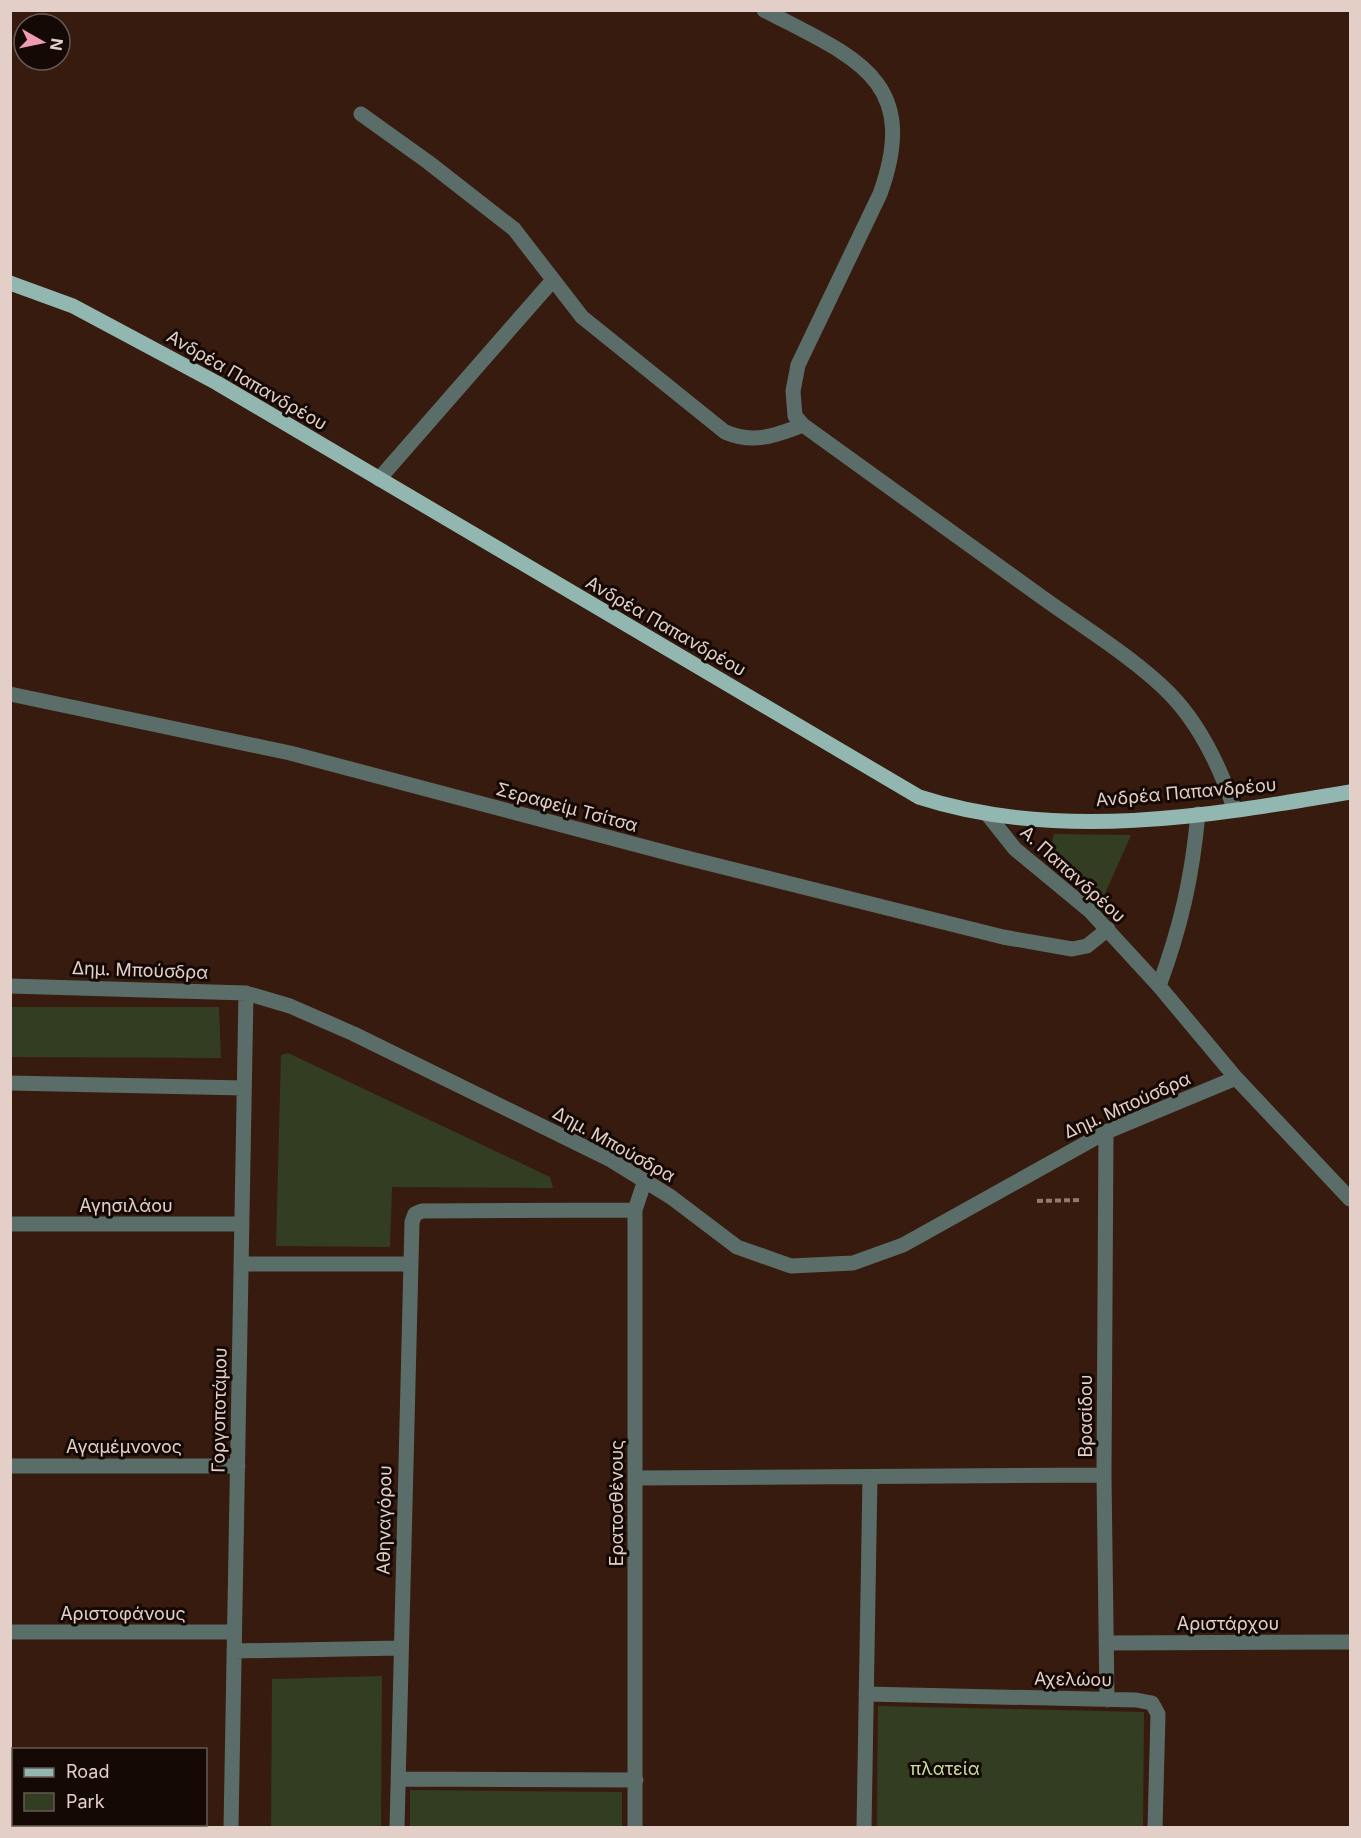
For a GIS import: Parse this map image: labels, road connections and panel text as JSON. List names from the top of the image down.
{
  "streets": {
    "main road": ["Ανδρέα Παπανδρέου"],
    "street": [
      "Σεραφείμ Τσίτσα",
      "Α. Παπανδρέου",
      "Δημ. Μπούσδρα",
      "Αγησιλάου",
      "Γοργοποτάμου",
      "Βρασίδου",
      "Αγαμέμνονος",
      "Ερατοσθένους",
      "Αθηναγόρου",
      "Αριστοφάνους",
      "Αριστάρχου",
      "Αχελώου"
    ]
  },
  "crossings": [
    ["Ανδρέα Παπανδρέου", "Α. Παπανδρέου"],
    ["Σεραφείμ Τσίτσα", "Α. Παπανδρέου"],
    ["Α. Παπανδρέου", "Δημ. Μπούσδρα"],
    ["Δημ. Μπούσδρα", "Γοργοποτάμου"],
    ["Δημ. Μπούσδρα", "Βρασίδου"],
    ["Δημ. Μπούσδρα", "Ερατοσθένους"],
    ["Αγησιλάου", "Γοργοποτάμου"],
    ["Γοργοποτάμου", "Αγαμέμνονος"],
    ["Γοργοποτάμου", "Αριστοφάνους"],
    ["Βρασίδου", "Αριστάρχου"],
    ["Βρασίδου", "Αχελώου"],
    ["Ερατοσθένους", "Αθηναγόρου"]
  ],
  "parks": ["πλατεία"],
  "legend": ["Road", "Park"],
  "north": "right"
}
